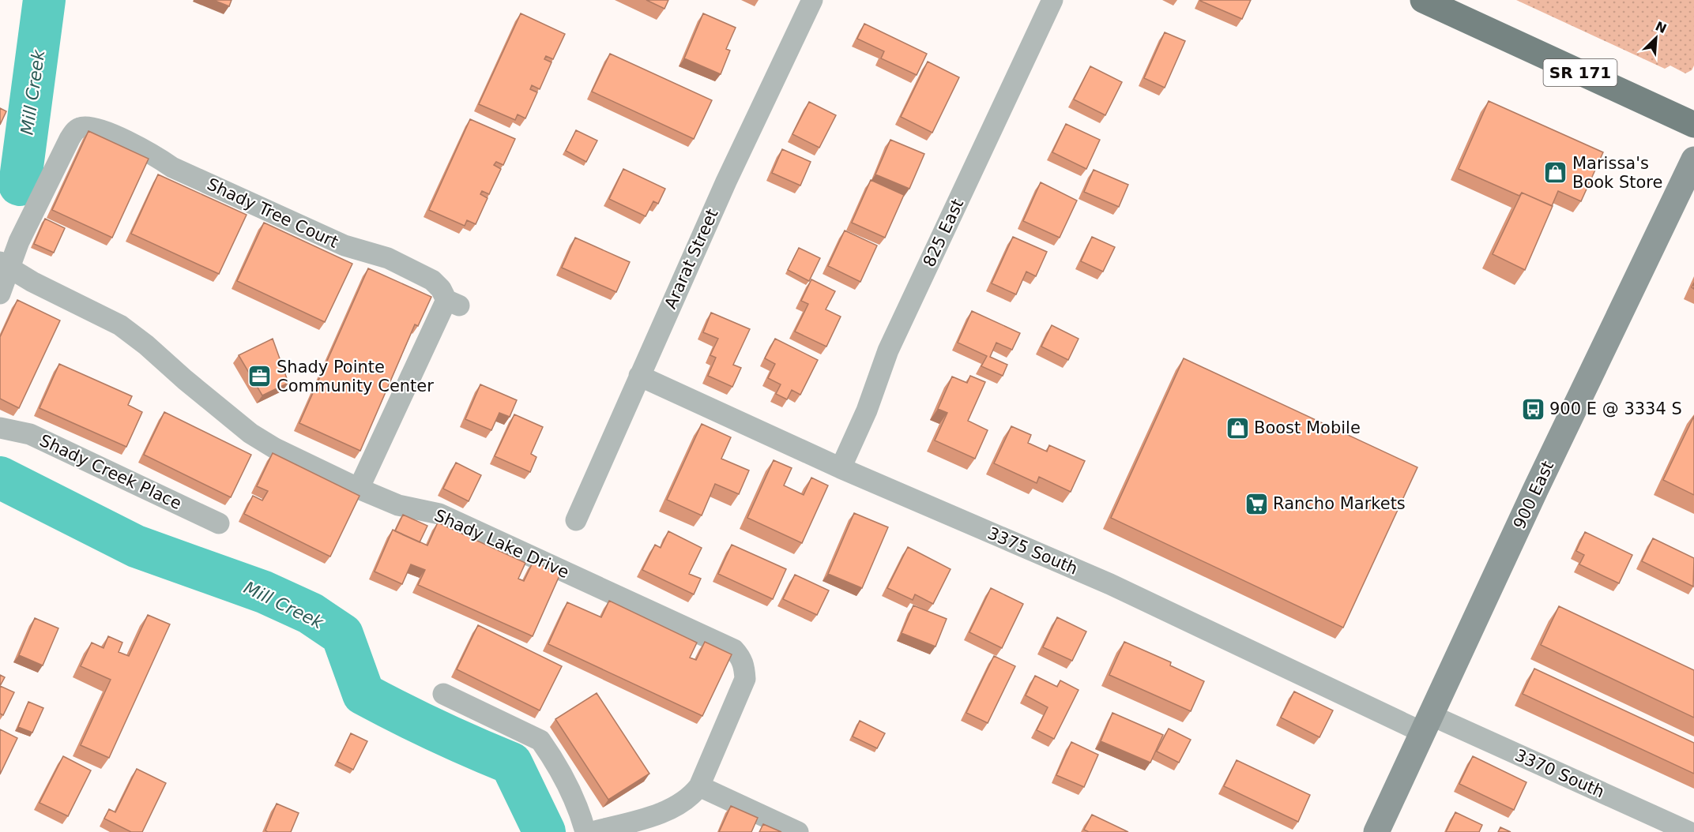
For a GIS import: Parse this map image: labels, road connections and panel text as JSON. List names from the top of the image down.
{
  "streets": {
    "main road": ["SR 171", "900 East"],
    "street": [
      "Shady Tree Court",
      "825 East",
      "Ararat Street",
      "Shady Creek Place",
      "Shady Lake Drive",
      "3375 South",
      "3370 South"
    ]
  },
  "crossings": [
    ["Shady Tree Court", "Shady Lake Drive"],
    ["825 East", "3375 South"],
    ["Ararat Street", "3375 South"],
    ["900 East", "3375 South"],
    ["900 East", "3370 South"],
    ["3375 South", "3370 South"]
  ],
  "water": ["Mill Creek"],
  "places": {
    "shop": ["Marissa's Book Store", "Boost Mobile"],
    "office": ["Shady Pointe Community Center"],
    "bus stop": ["900 E @ 3334 S"],
    "supermarket": ["Rancho Markets"]
  },
  "north": "top right"
}
